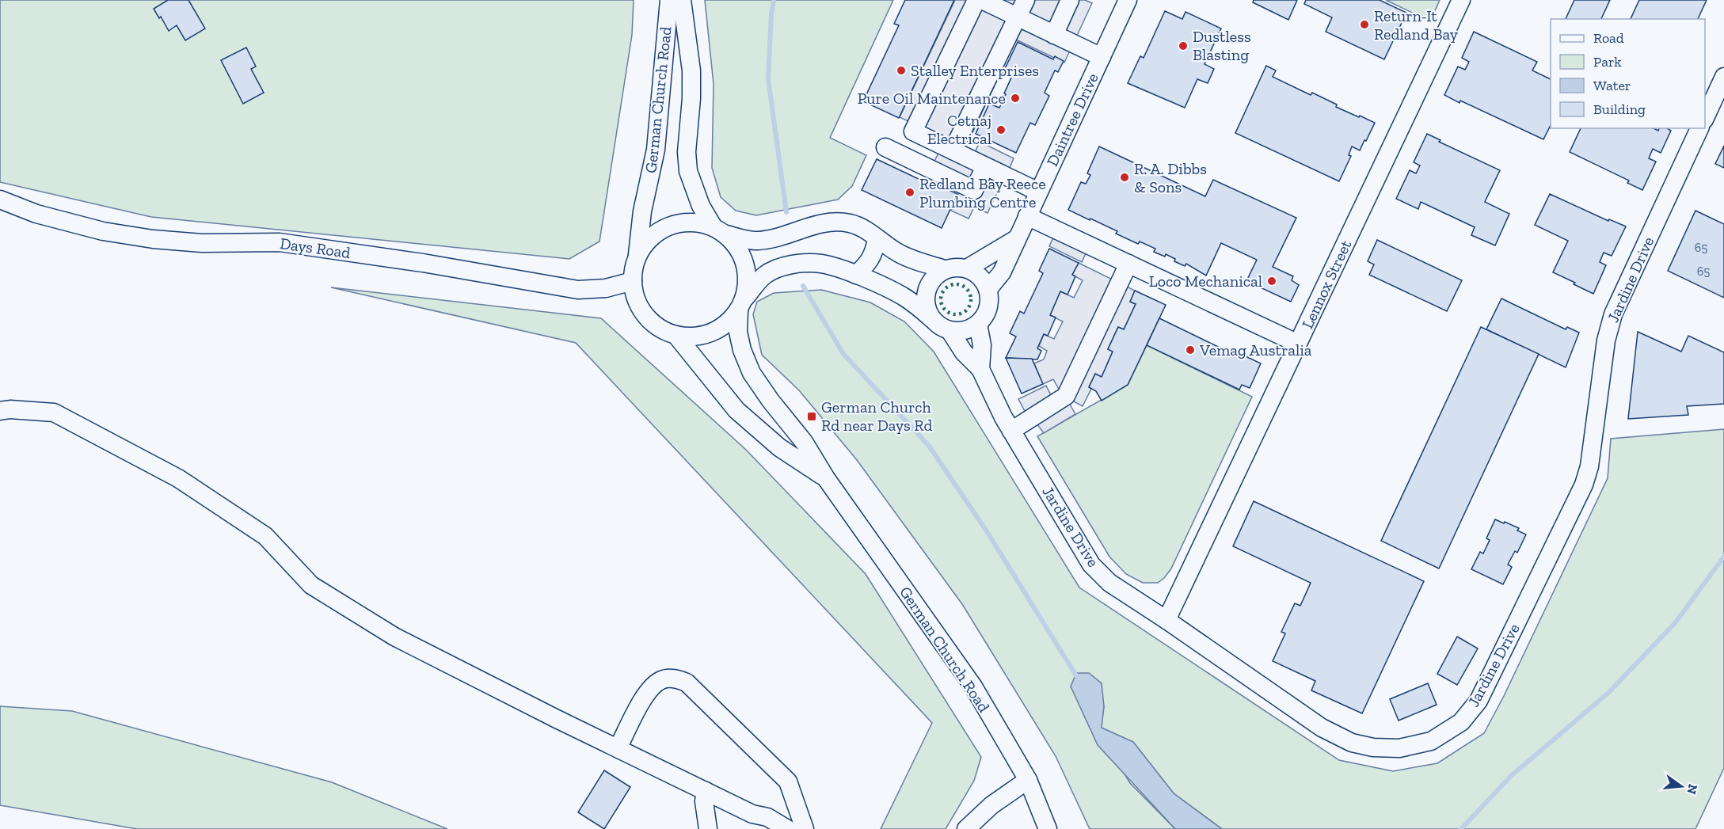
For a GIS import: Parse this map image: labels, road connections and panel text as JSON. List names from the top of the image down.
{
  "streets": {
    "street": [
      "German Church Road",
      "Daintree Drive",
      "Days Road",
      "Jardine Drive",
      "Lennox Street"
    ]
  },
  "crossings": [
    ["German Church Road", "Days Road"],
    ["Jardine Drive", "Lennox Street"]
  ],
  "places": {
    "other": [
      "Return-It Redland Bay",
      "Dustless Blasting",
      "Stalley Enterprises",
      "Pure Oil Maintenance",
      "Cetnaj Electrical",
      "R. A. Dibbs & Sons",
      "Redland Bay Reece Plumbing Centre",
      "Loco Mechanical",
      "Vemag Australia"
    ],
    "transit": ["German Church Rd near Days Rd"]
  },
  "house_numbers": ["65", "65"],
  "legend": [
    "Road",
    "Park",
    "Water",
    "Building"
  ],
  "north": "right"
}
